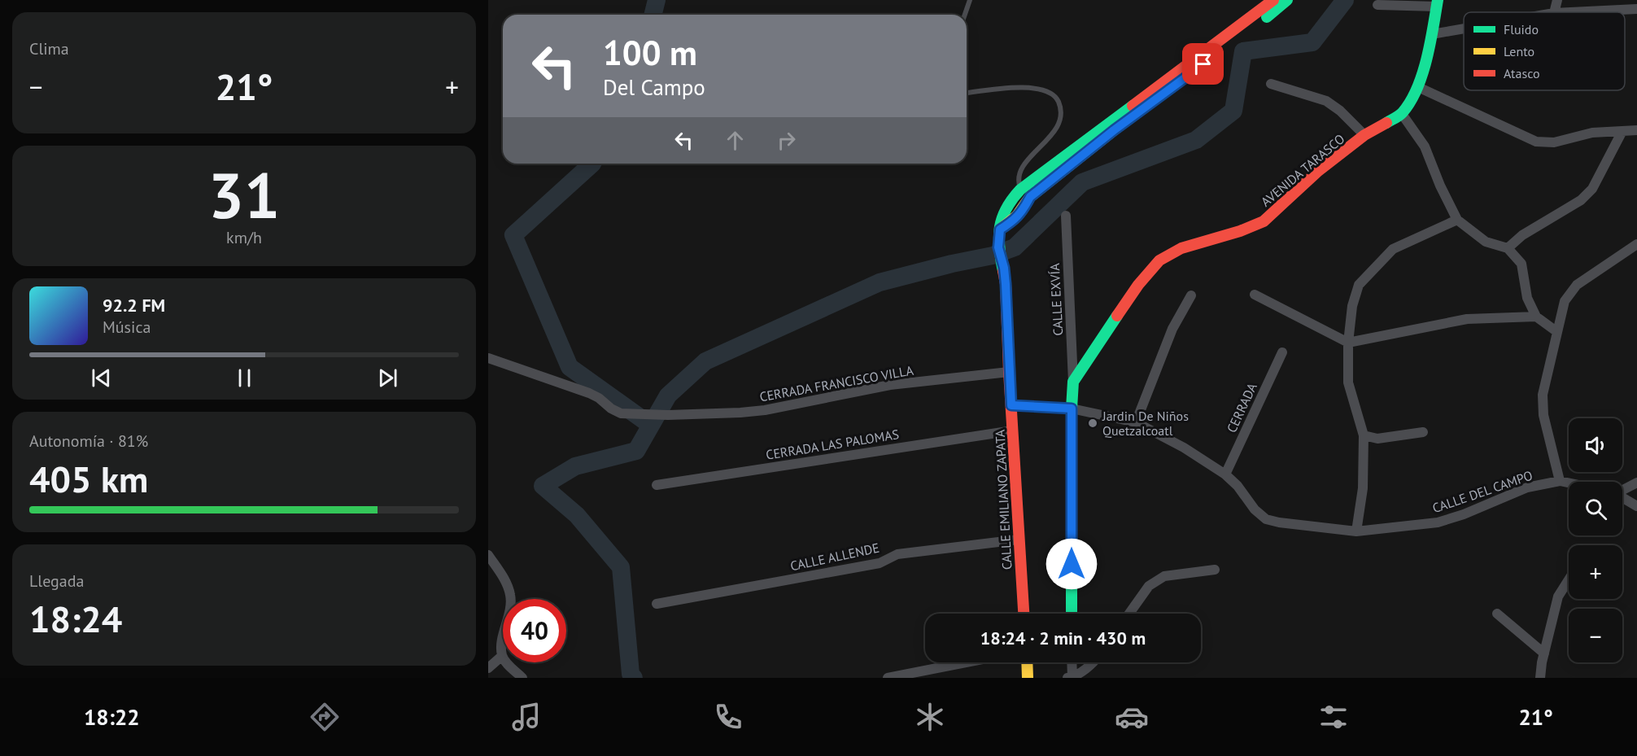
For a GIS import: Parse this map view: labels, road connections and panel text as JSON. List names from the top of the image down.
{
  "streets": {
    "main road": ["AVENIDA TARASCO", "CALLE EMILIANO ZAPATA"],
    "street": [
      "CALLE EXVÍA",
      "CERRADA FRANCISCO VILLA",
      "CERRADA",
      "CERRADA LAS PALOMAS",
      "CALLE DEL CAMPO",
      "CALLE ALLENDE"
    ]
  },
  "crossings": [
    ["AVENIDA TARASCO", "CALLE EXVÍA"],
    ["CERRADA FRANCISCO VILLA", "CALLE EMILIANO ZAPATA"],
    ["CERRADA", "CALLE DEL CAMPO"],
    ["CERRADA LAS PALOMAS", "CALLE EMILIANO ZAPATA"],
    ["CALLE DEL CAMPO", "CALLE EMILIANO ZAPATA"],
    ["CALLE EMILIANO ZAPATA", "CALLE ALLENDE"]
  ],
  "places": ["Jardin De Niños Quetzalcoatl"],
  "legend": ["Fluido", "Lento", "Atasco"],
  "page": {
    "tile": [
      "Clima",
      ["31", "km/h"],
      ["Autonomía · 81%", "405 km"],
      ["Llegada", "18:24"]
    ],
    "turn": ["100 m", "Del Campo"],
    "heat": ["−", "21°", "+"],
    "song": ["92.2 FM", "Música"],
    "map_buttons": ["+", "−"],
    "limit": "40",
    "trip": "18:24 · 2 min · 430 m",
    "tabs": ["18:22", "21°"]
  }
}
